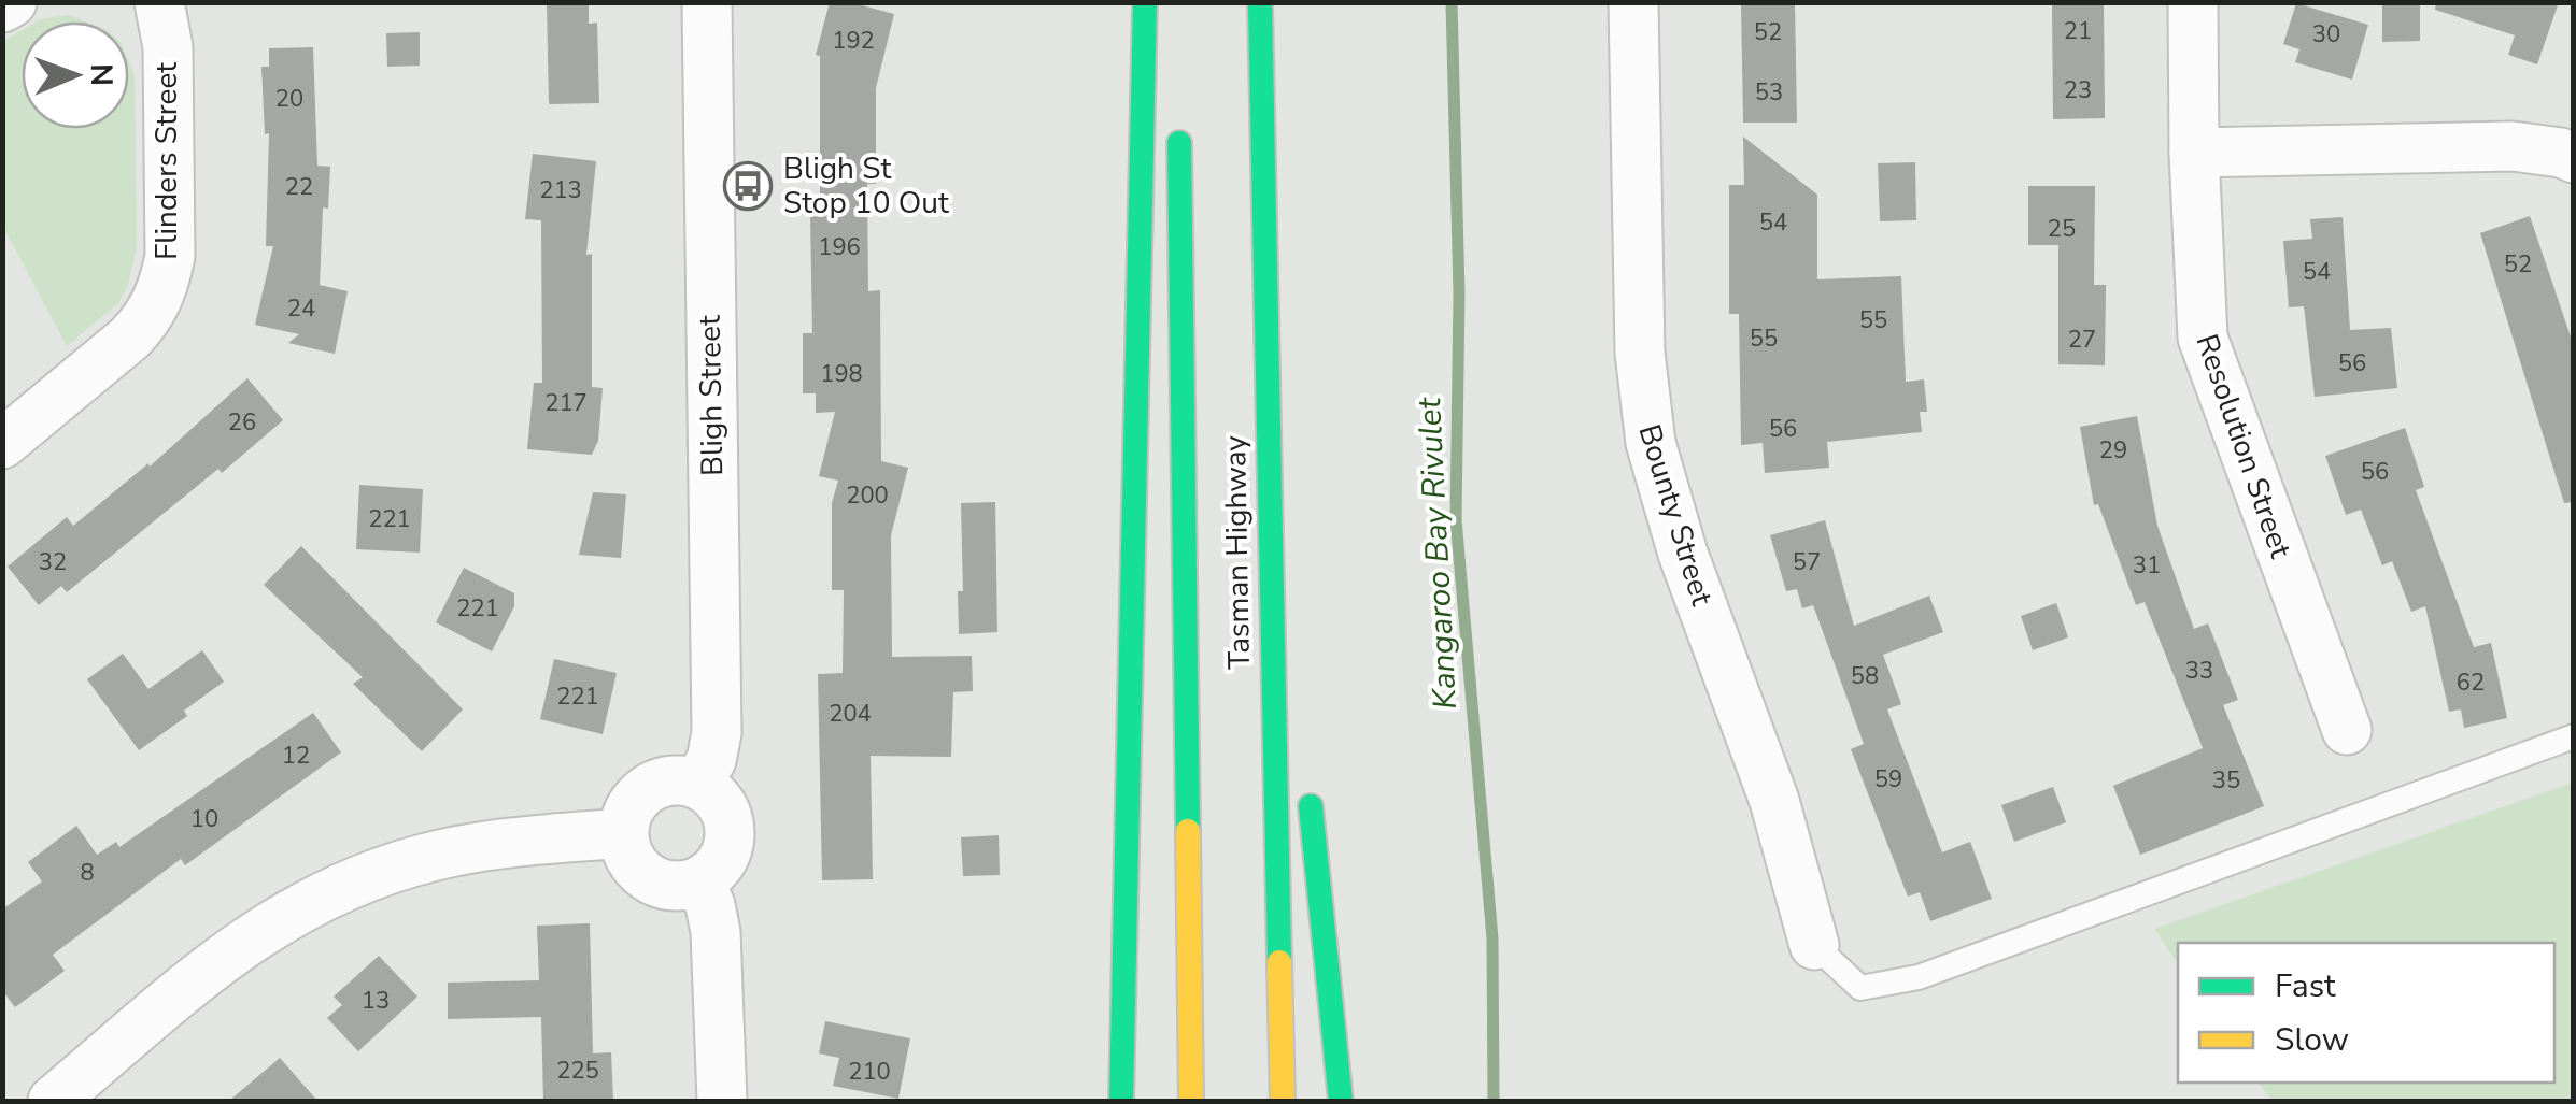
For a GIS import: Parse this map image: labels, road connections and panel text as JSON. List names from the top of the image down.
{
  "streets": {
    "highway": ["Tasman Highway"],
    "street": [
      "Flinders Street",
      "Bligh Street",
      "Resolution Street",
      "Bounty Street"
    ]
  },
  "water": ["Kangaroo Bay Rivulet"],
  "places": {
    "bus stop": ["Bligh St Stop 10 Out"]
  },
  "house_numbers": [
    "21",
    "52",
    "30",
    "192",
    "23",
    "53",
    "20",
    "22",
    "213",
    "54",
    "25",
    "196",
    "52",
    "54",
    "24",
    "55",
    "55",
    "27",
    "56",
    "198",
    "217",
    "26",
    "56",
    "29",
    "56",
    "200",
    "221",
    "32",
    "57",
    "31",
    "221",
    "33",
    "58",
    "62",
    "221",
    "204",
    "12",
    "59",
    "35",
    "10",
    "8",
    "13",
    "225",
    "210"
  ],
  "legend": ["Fast", "Slow"],
  "north": "right"
}
